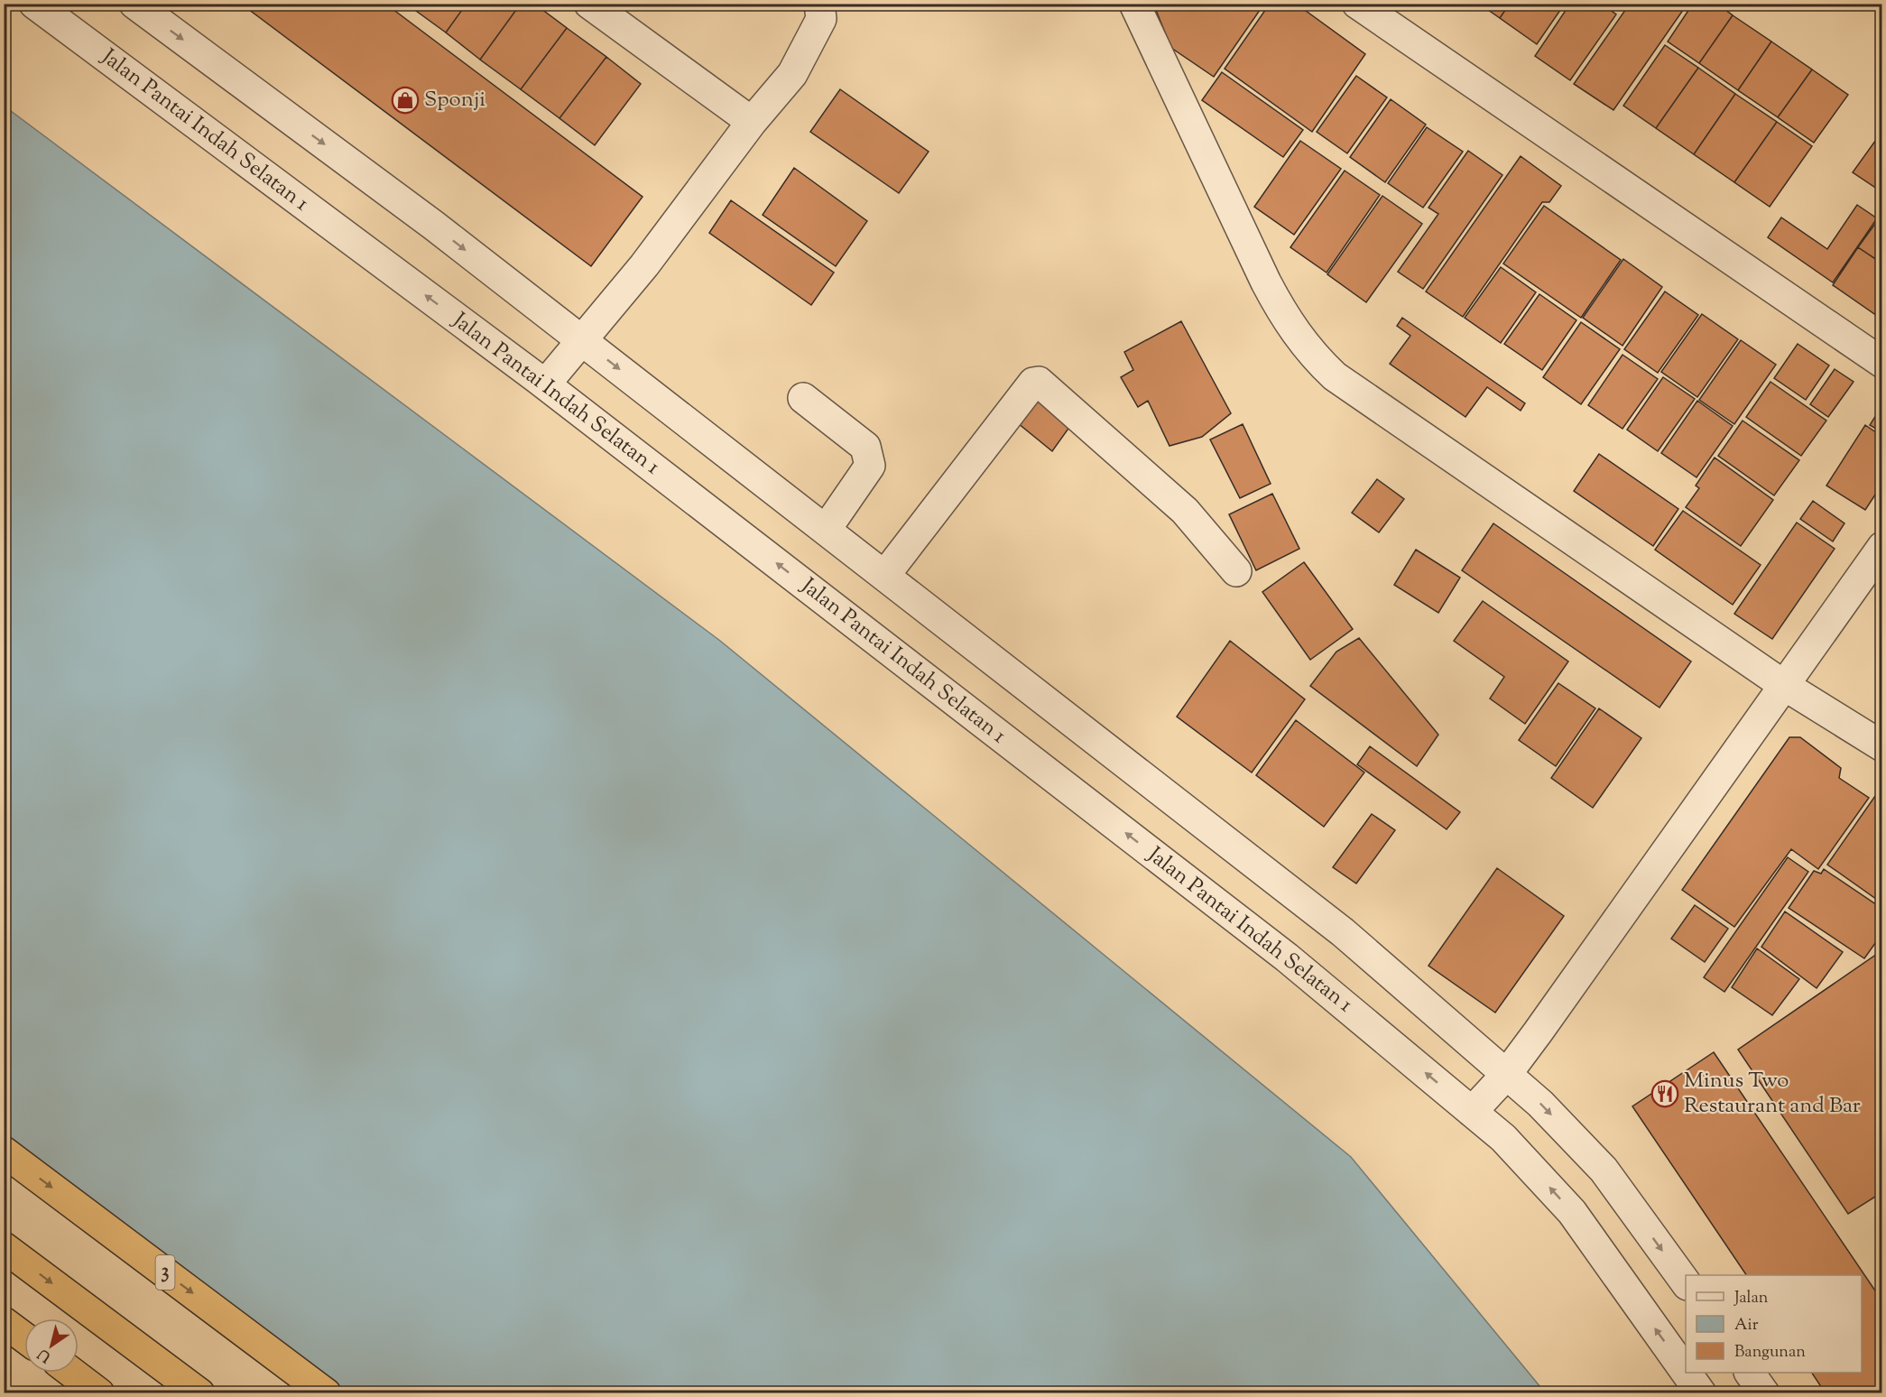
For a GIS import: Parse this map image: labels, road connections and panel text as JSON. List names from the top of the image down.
{
  "streets": {
    "highway": ["3"],
    "street": ["Jalan Pantai Indah Selatan 1"]
  },
  "places": {
    "shop": ["Sponji"],
    "restaurant": ["Minus Two Restaurant and Bar"]
  },
  "legend": ["Jalan", "Air", "Bangunan"],
  "north": "bottom left"
}
